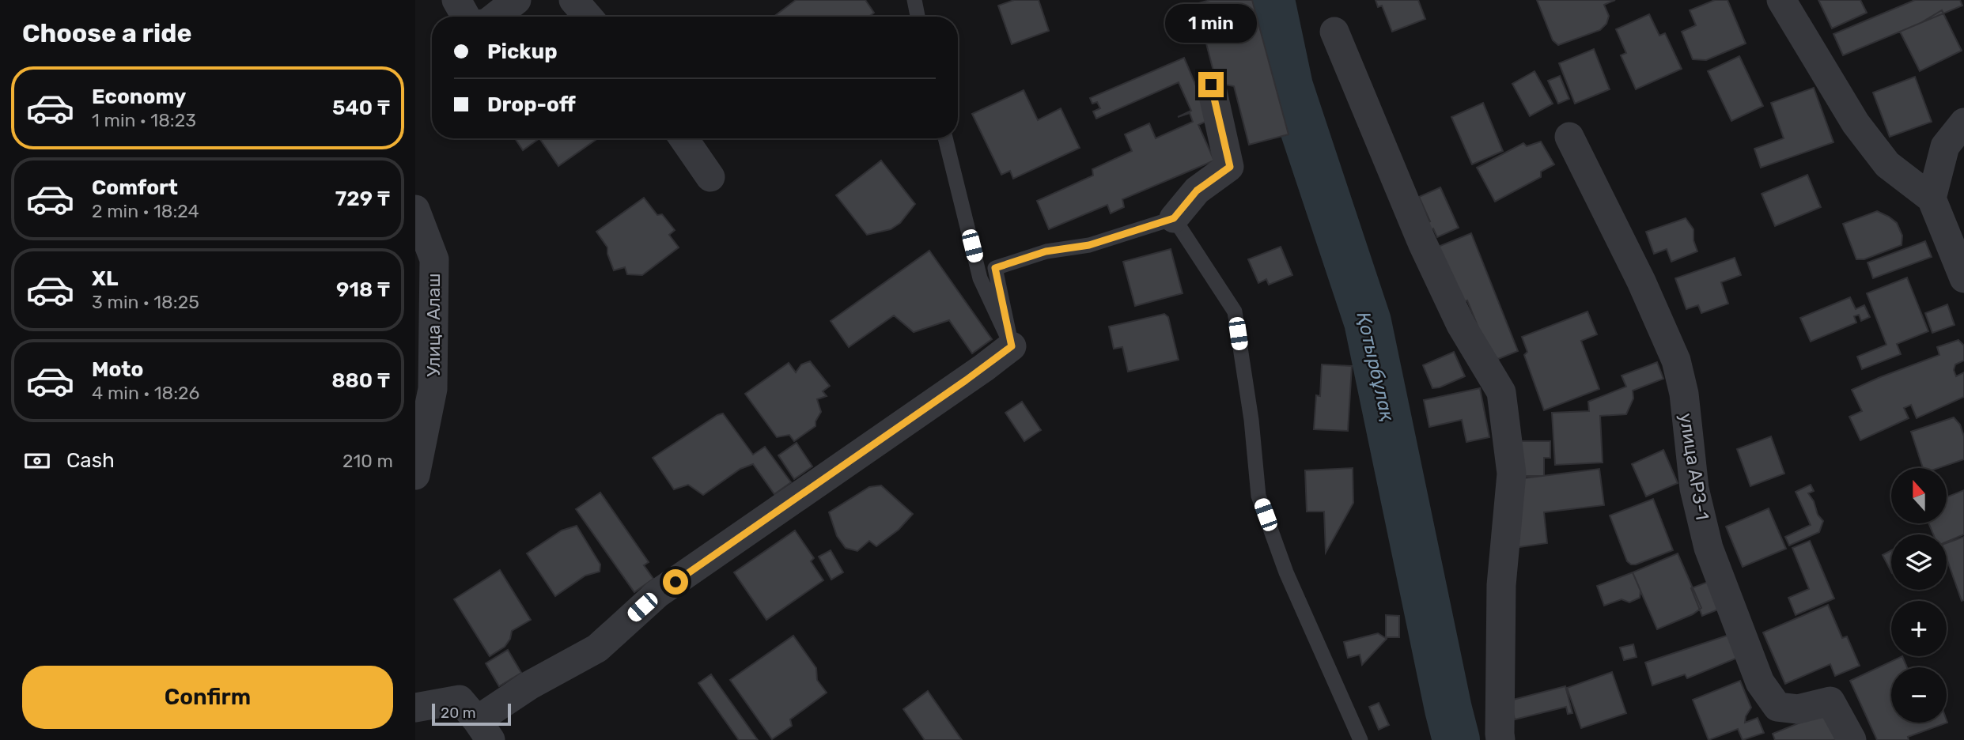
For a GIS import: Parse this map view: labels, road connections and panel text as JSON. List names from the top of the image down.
{
  "streets": {
    "street": ["Улица Алаш", "улица АРЗ-1"]
  },
  "water": ["Қотырбұлақ"],
  "scale_bar": "20 m",
  "north": "top",
  "page": {
    "heading": "Choose a ride",
    "bubble": "1 min",
    "banner": ["Pickup", "Drop-off"],
    "list": [
      {
        "name": "Economy",
        "note": "1 min · 18:23",
        "value": "540 ₸"
      },
      {
        "name": "Comfort",
        "note": "2 min · 18:24",
        "value": "729 ₸"
      },
      {
        "name": "XL",
        "note": "3 min · 18:25",
        "value": "918 ₸"
      },
      {
        "name": "Moto",
        "note": "4 min · 18:26",
        "value": "880 ₸"
      }
    ],
    "pay": ["Cash", "210 m"],
    "map_buttons": ["+", "−"],
    "buttons": "Confirm",
    "scale": "20 m"
  }
}
